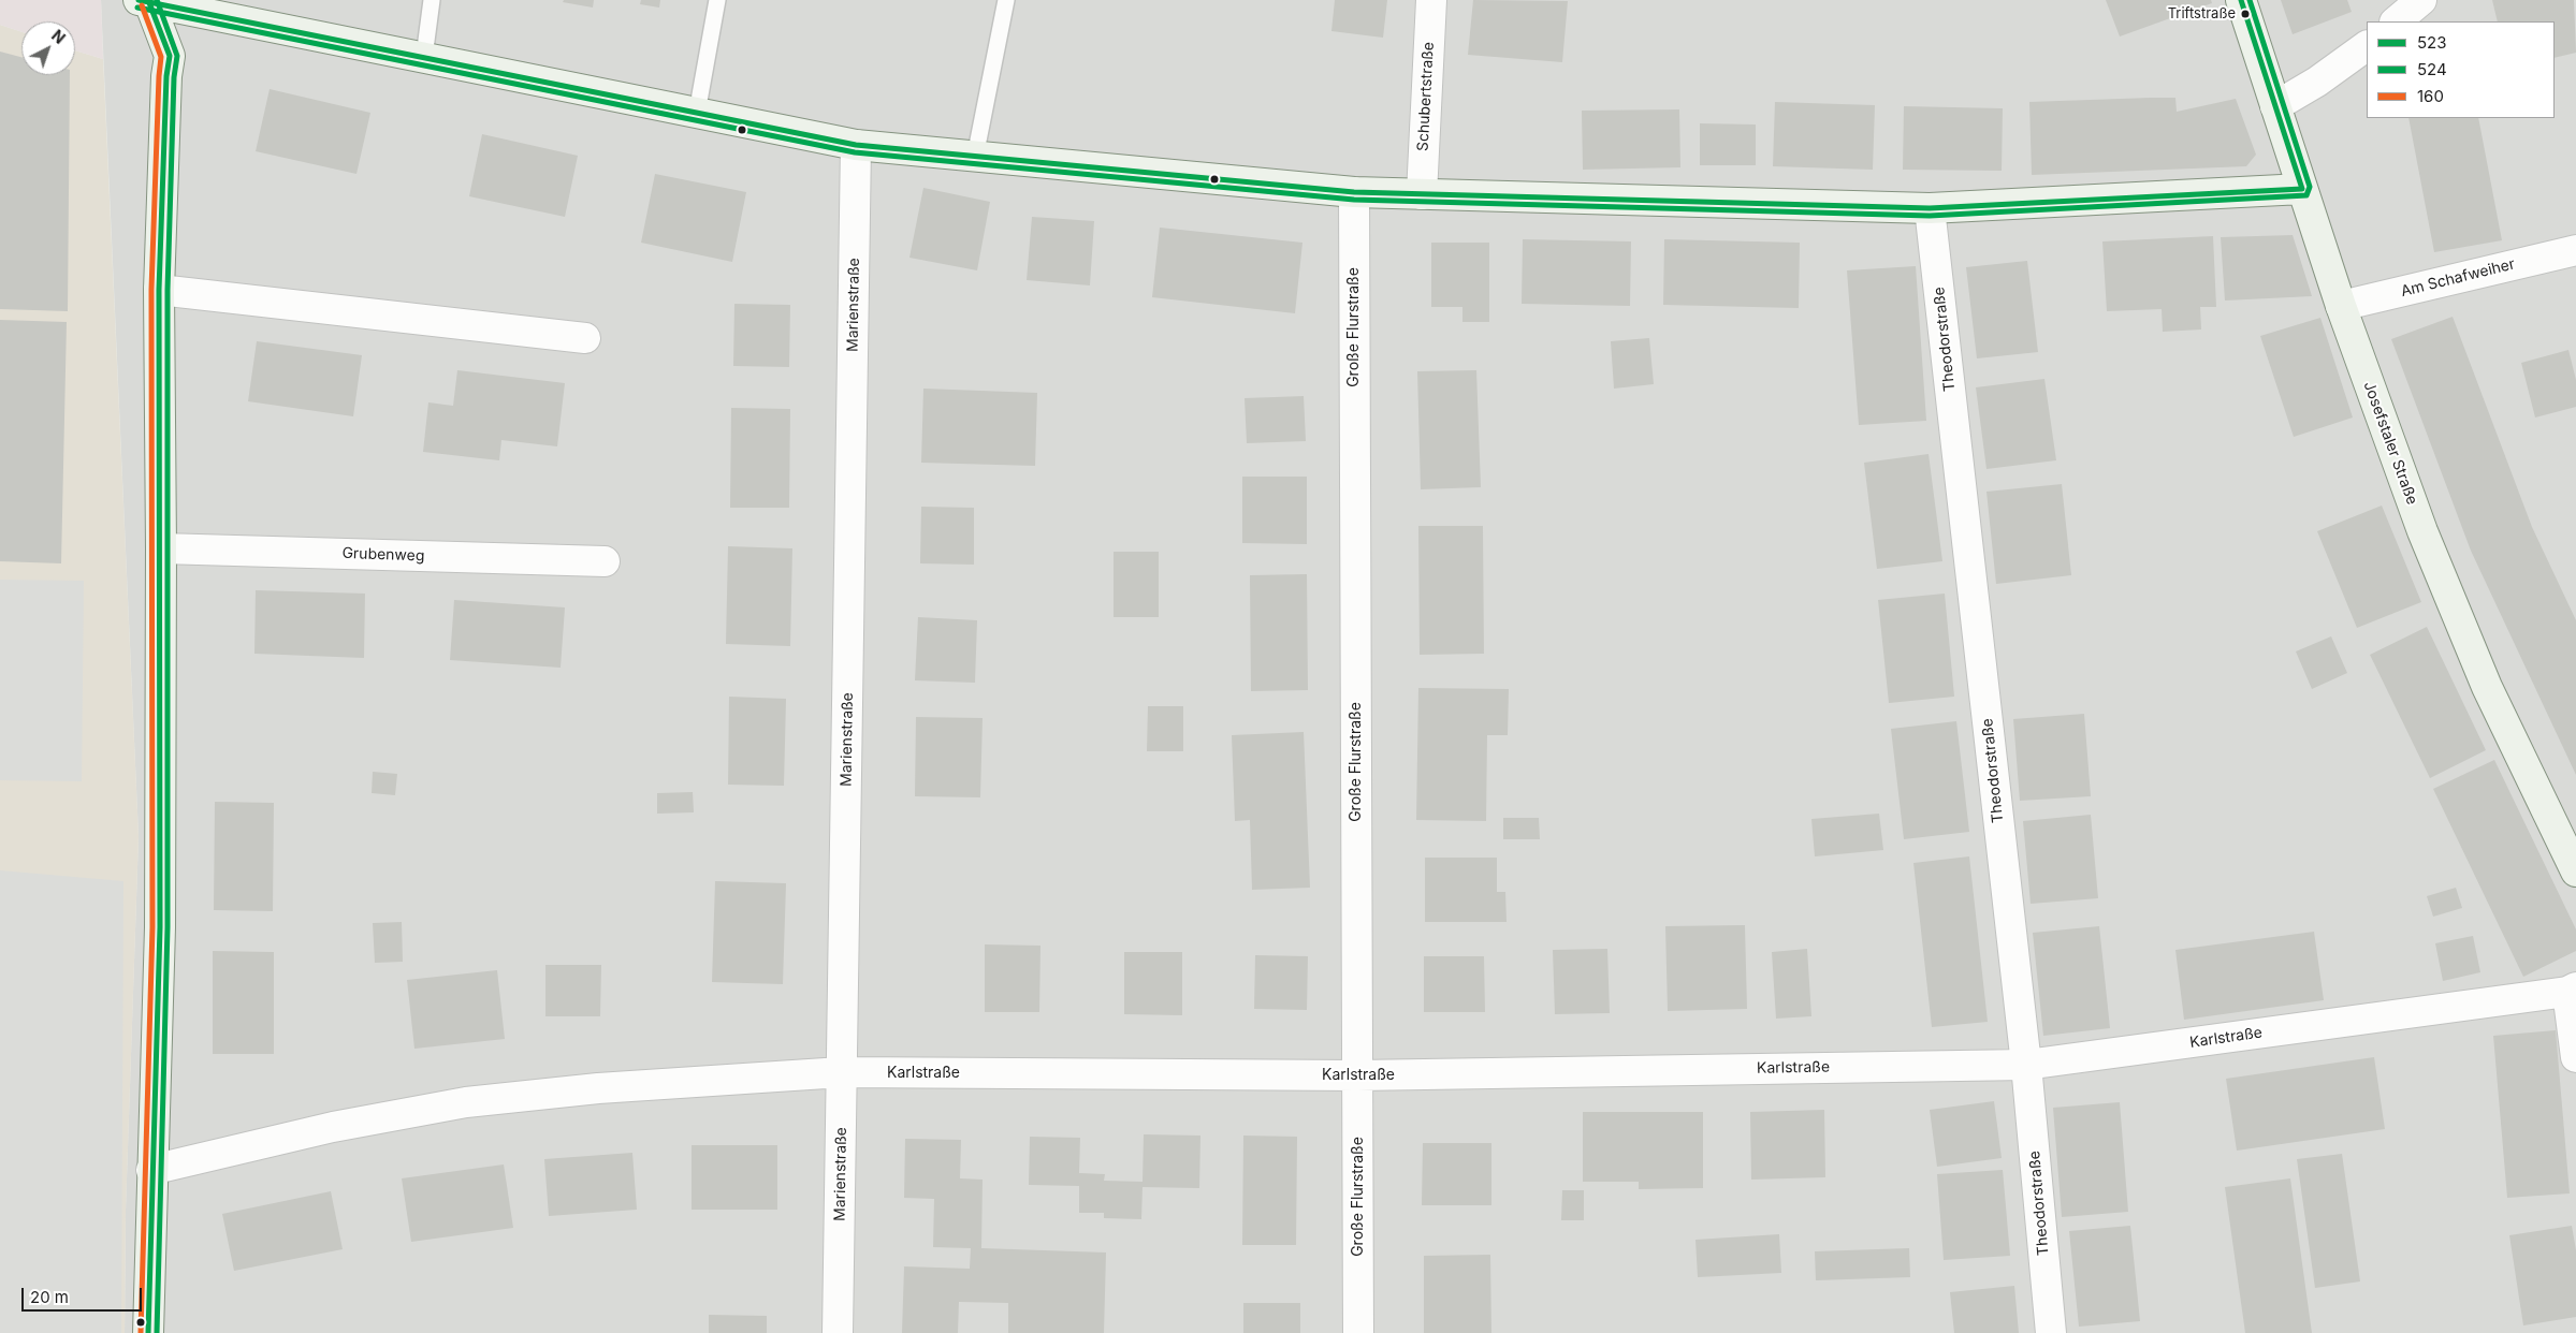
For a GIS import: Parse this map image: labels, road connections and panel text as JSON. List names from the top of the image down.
{
  "streets": {
    "street": [
      "Schubertstraße",
      "Am Schafweiher",
      "Marienstraße",
      "Große Flurstraße",
      "Theodorstraße",
      "Josefstaler Straße",
      "Grubenweg",
      "Karlstraße"
    ]
  },
  "crossings": [
    ["Am Schafweiher", "Josefstaler Straße"],
    ["Marienstraße", "Karlstraße"],
    ["Große Flurstraße", "Karlstraße"],
    ["Theodorstraße", "Karlstraße"]
  ],
  "places": ["Triftstraße"],
  "lines": ["transit line 523", "transit line 524", "transit line 160"],
  "legend": ["523", "524", "160"],
  "scale_bar": "20 m",
  "north": "top right"
}
